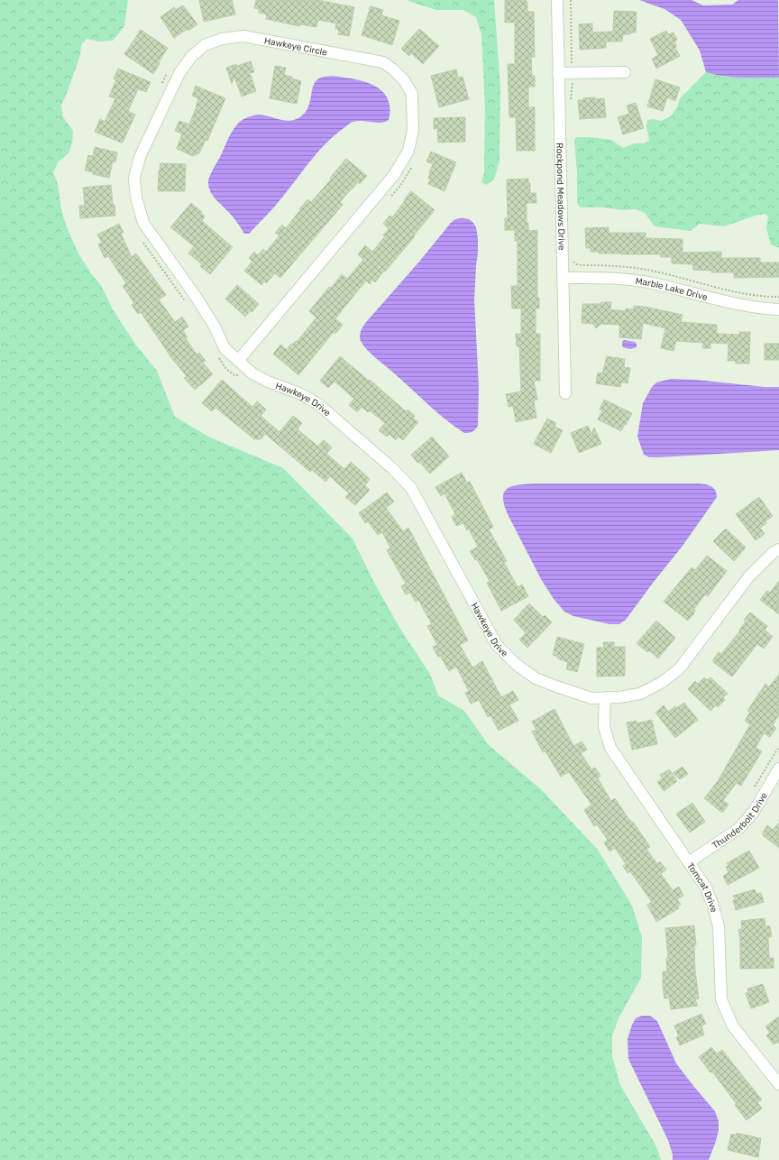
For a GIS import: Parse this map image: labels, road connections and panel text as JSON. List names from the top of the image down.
{
  "streets": {
    "street": [
      "Hawkeye Circle",
      "Rockpond Meadows Drive",
      "Marble Lake Drive",
      "Hawkeye Drive",
      "Thunderbolt Drive",
      "Tomcat Drive"
    ]
  },
  "crossings": [
    ["Hawkeye Circle", "Hawkeye Drive"],
    ["Rockpond Meadows Drive", "Marble Lake Drive"],
    ["Hawkeye Drive", "Tomcat Drive"],
    ["Thunderbolt Drive", "Tomcat Drive"]
  ]
}
